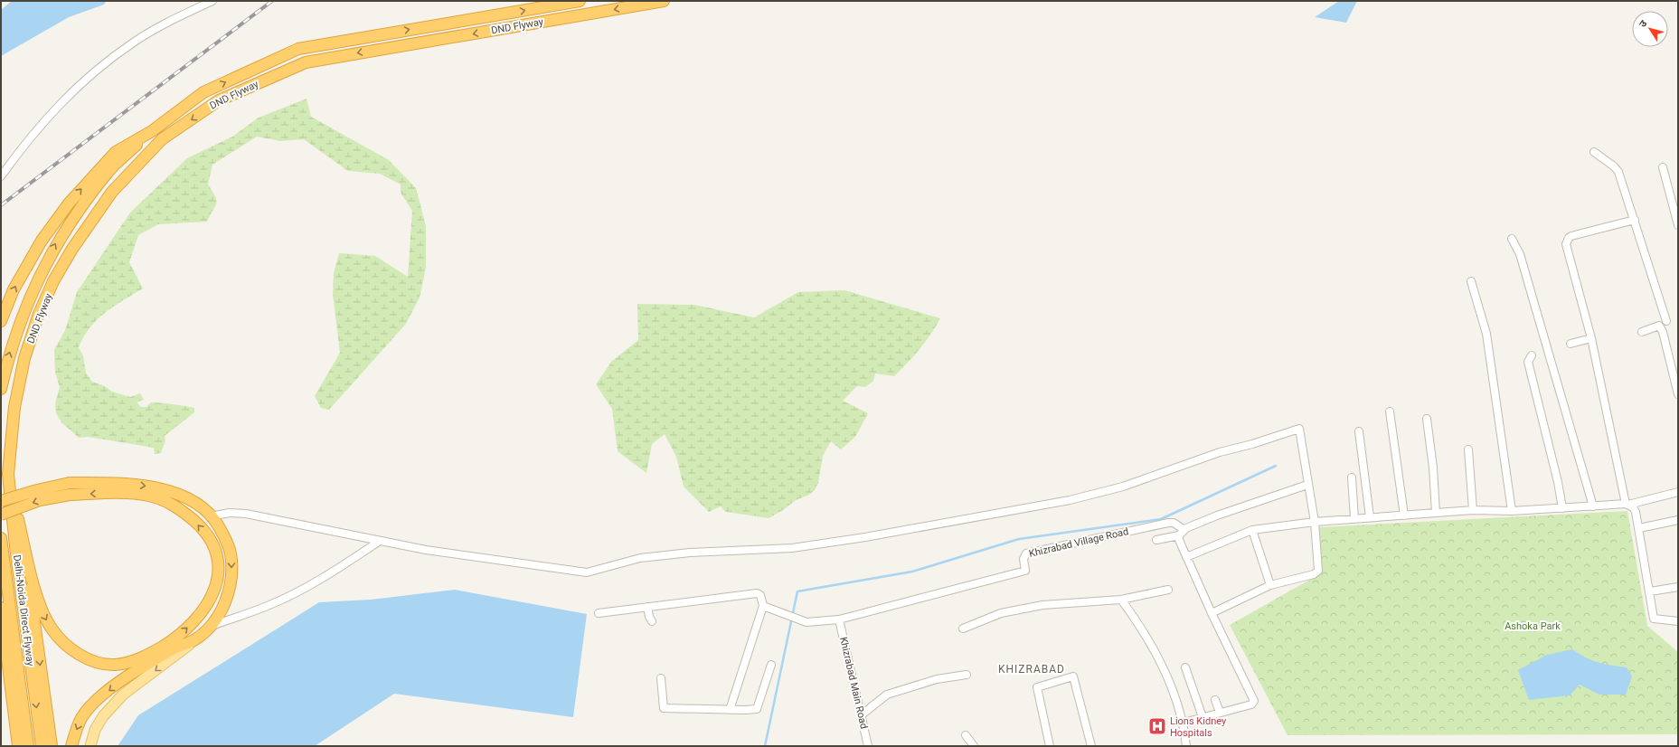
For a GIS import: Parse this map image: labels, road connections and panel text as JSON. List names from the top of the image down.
{
  "streets": {
    "highway": ["DND Flyway", "Delhi-Noida Direct Flyway"],
    "street": ["Khizrabad Village Road", "Khizrabad Main Road"]
  },
  "crossings": [
    ["DND Flyway", "Delhi-Noida Direct Flyway"],
    ["Khizrabad Village Road", "Khizrabad Main Road"]
  ],
  "districts": ["KHIZRABAD"],
  "parks": ["Ashoka Park"],
  "places": {
    "hospital": ["Lions Kidney Hospitals"]
  },
  "north": "top left"
}
